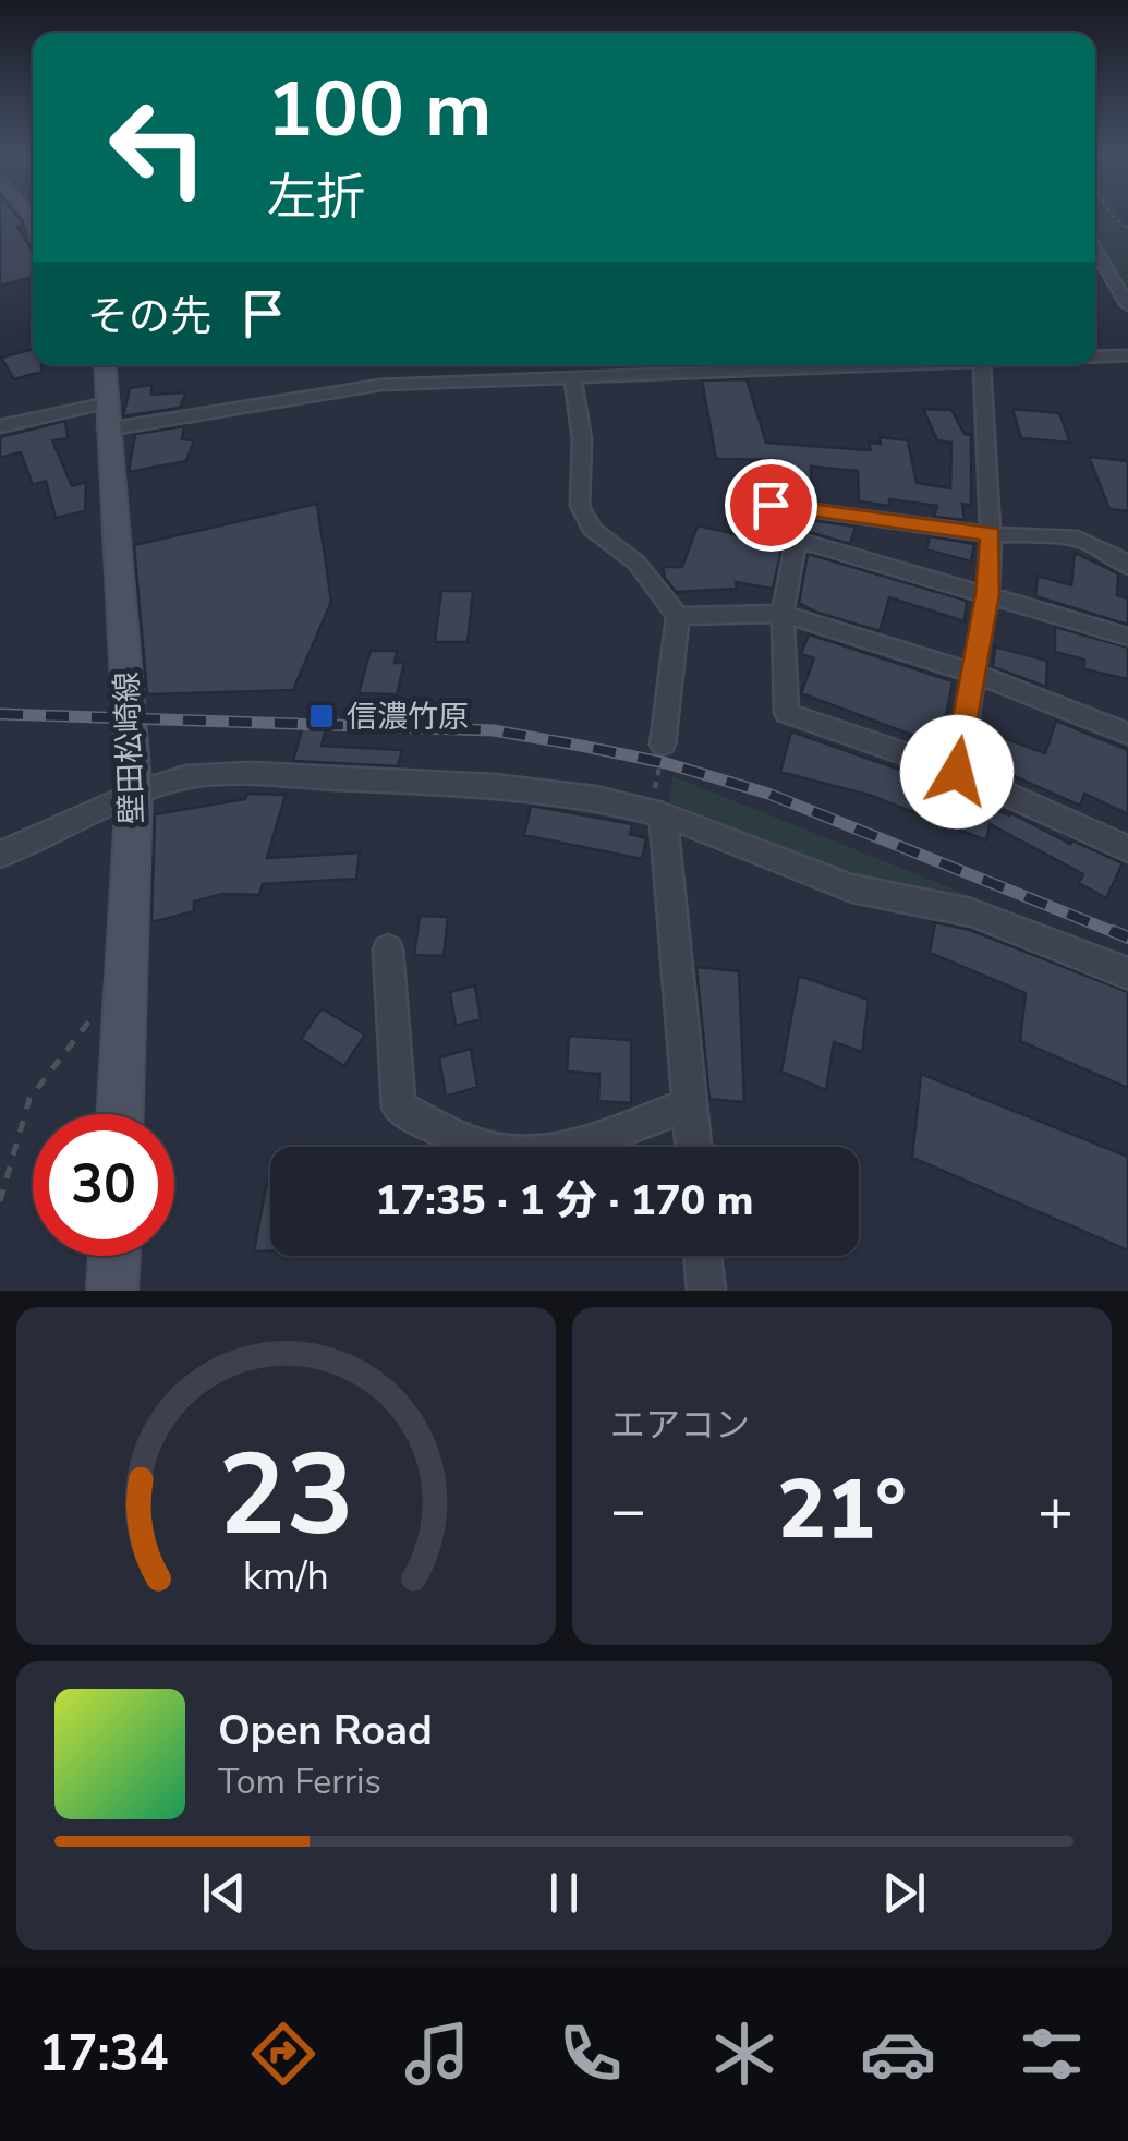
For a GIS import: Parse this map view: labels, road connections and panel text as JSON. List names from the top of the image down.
{
  "streets": {
    "main road": ["壁田松崎線"]
  },
  "places": {
    "transit": ["信濃竹原"]
  },
  "page": {
    "turn": ["100 m", "左折"],
    "then": "その先",
    "limit": "30",
    "trip": "17:35 · 1 分 · 170 m",
    "tile": "エアコン",
    "heat": ["−", "21°", "+"],
    "song": ["Open Road", "Tom Ferris"],
    "tabs": "17:34",
    "gauge": ["23", "km/h"]
  }
}
